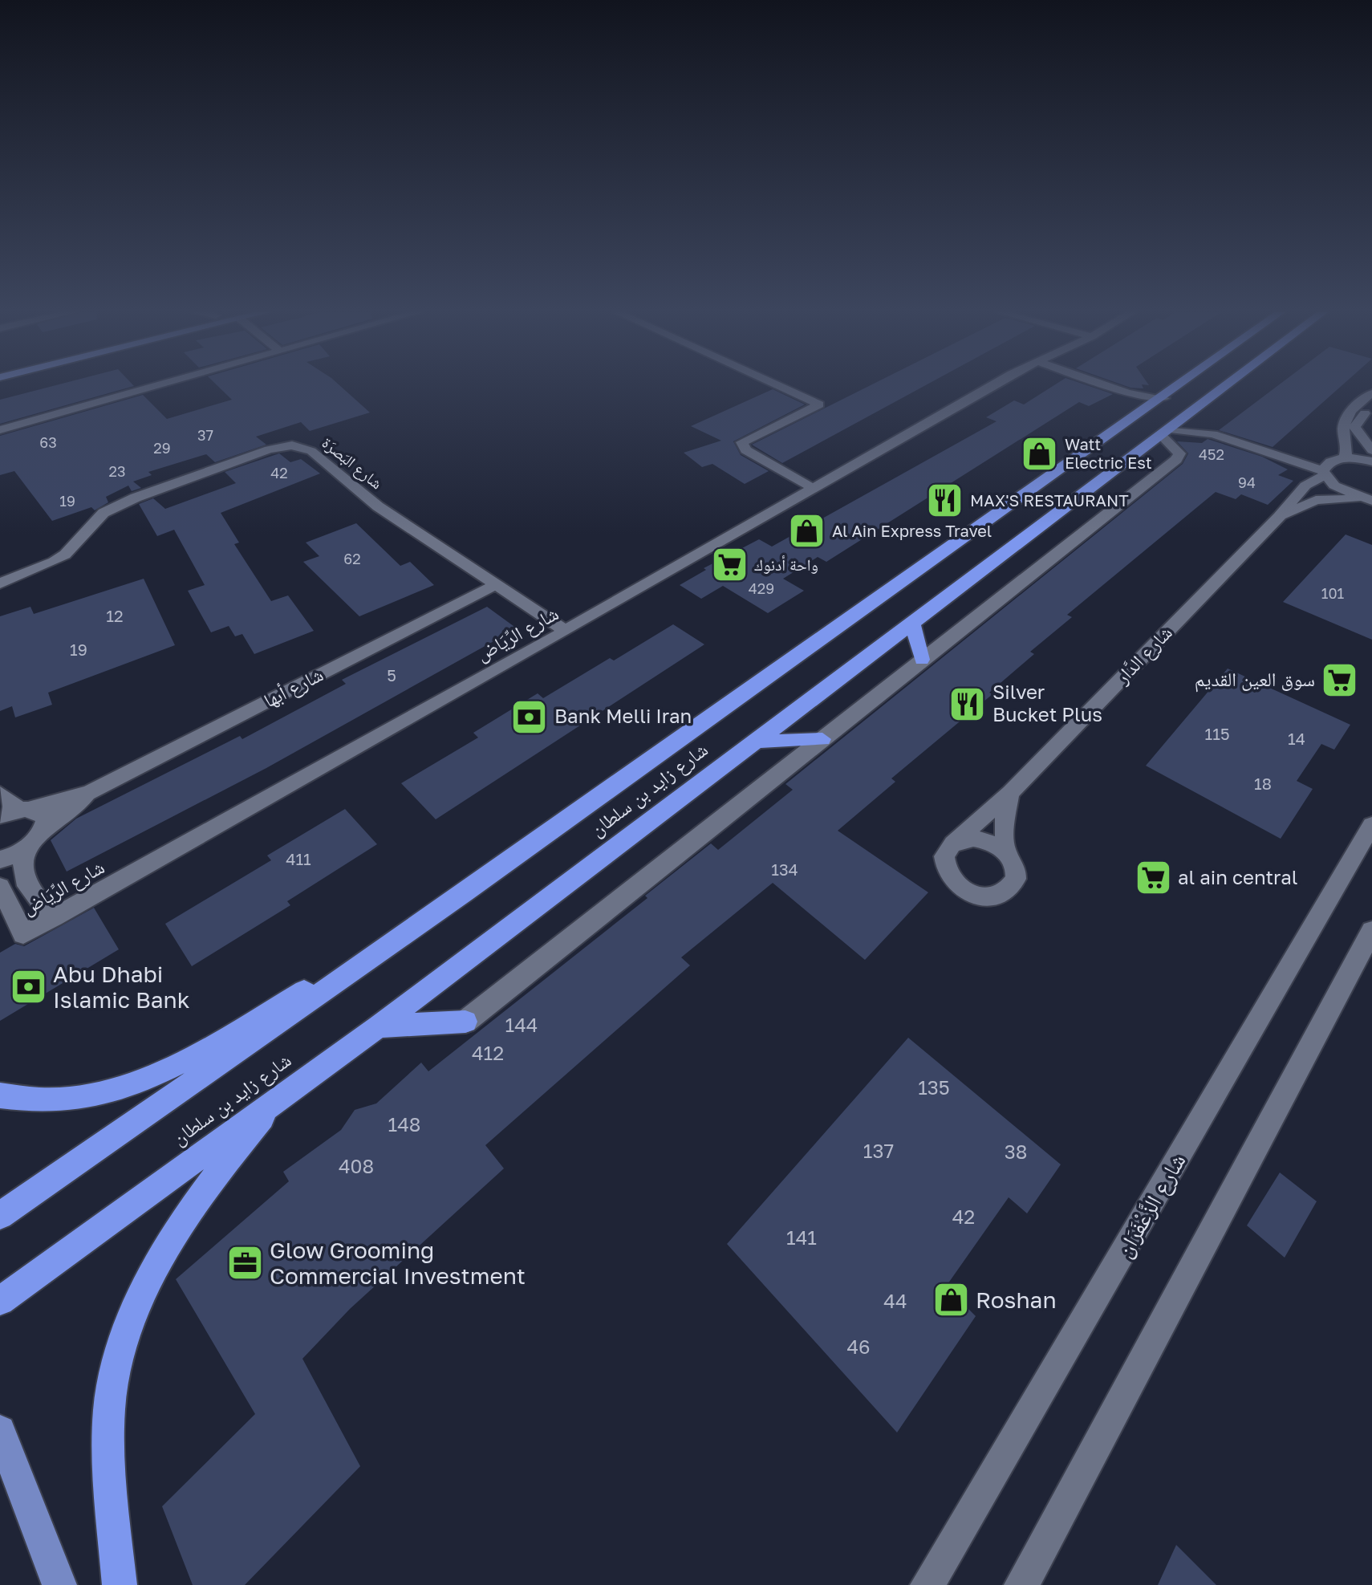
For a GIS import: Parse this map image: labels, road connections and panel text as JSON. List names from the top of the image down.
{
  "streets": {
    "highway": ["شارع زايد بن سلطان"],
    "street": [
      "شارع البَصرَة",
      "شارع الرِّيَاض",
      "شارع الدَّار",
      "شارع أبها",
      "شارع الزَّعْفَرَان"
    ]
  },
  "crossings": [
    ["شارع البَصرَة", "شارع الرِّيَاض"],
    ["شارع البَصرَة", "شارع أبها"]
  ],
  "places": {
    "shop": ["Watt Electric Est", "Al Ain Express Travel", "Roshan"],
    "restaurant": ["MAX'S RESTAURANT", "Silver Bucket Plus"],
    "supermarket": ["واحة أدنوك", "سوق العين القديم", "al ain central"],
    "bank": ["Bank Melli Iran", "Abu Dhabi Islamic Bank"],
    "office": ["Glow Grooming Commercial Investment"]
  },
  "house_numbers": [
    "37",
    "63",
    "29",
    "452",
    "23",
    "42",
    "94",
    "19",
    "62",
    "429",
    "101",
    "12",
    "19",
    "5",
    "115",
    "14",
    "18",
    "411",
    "134",
    "144",
    "412",
    "135",
    "148",
    "137",
    "38",
    "408",
    "42",
    "141",
    "44",
    "46"
  ]
}
